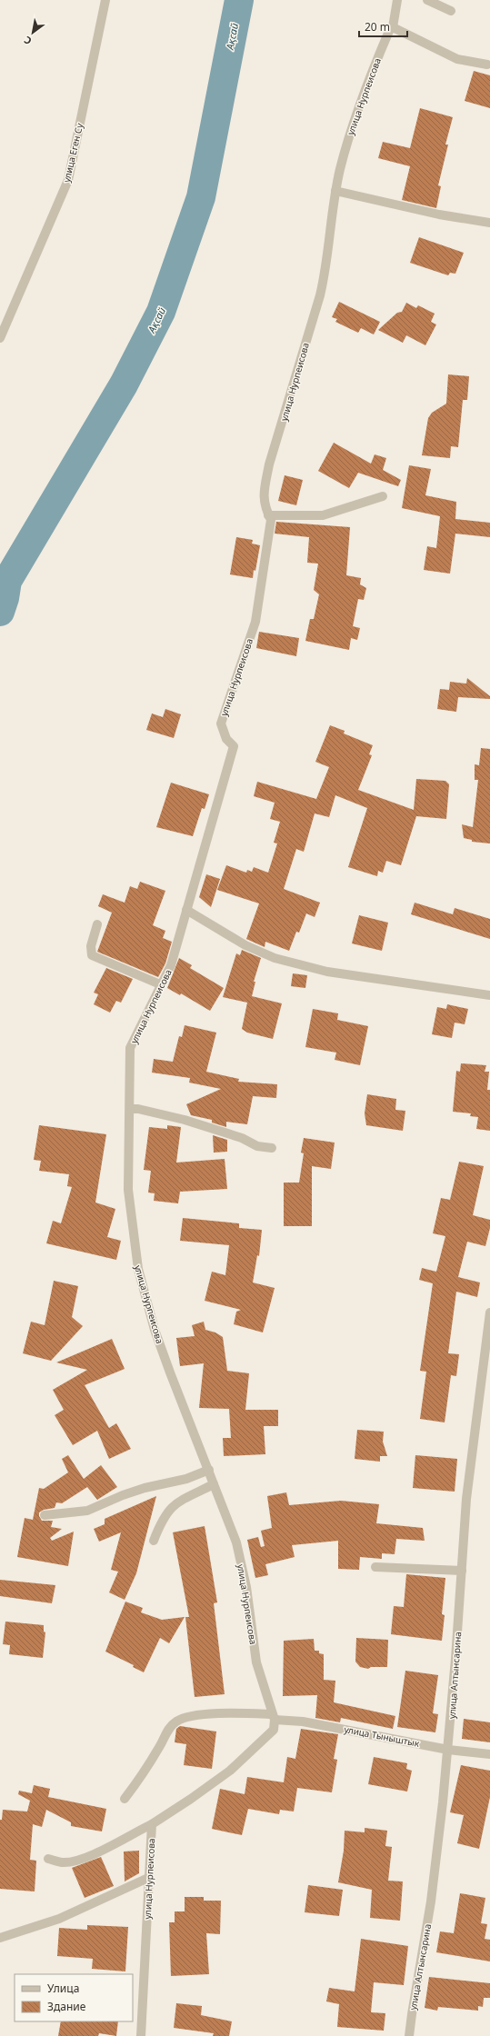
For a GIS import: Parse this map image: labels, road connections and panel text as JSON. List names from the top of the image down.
{
  "streets": {
    "street": [
      "улица Нурпеисова",
      "улица Еген Су",
      "улица Алтынсарина",
      "улица Тыныштык"
    ]
  },
  "crossings": [
    ["улица Нурпеисова", "улица Тыныштык"],
    ["улица Алтынсарина", "улица Тыныштык"]
  ],
  "water": ["Ақсай"],
  "legend": ["Улица", "Здание"],
  "scale_bar": "20 m",
  "north": "bottom left"
}
